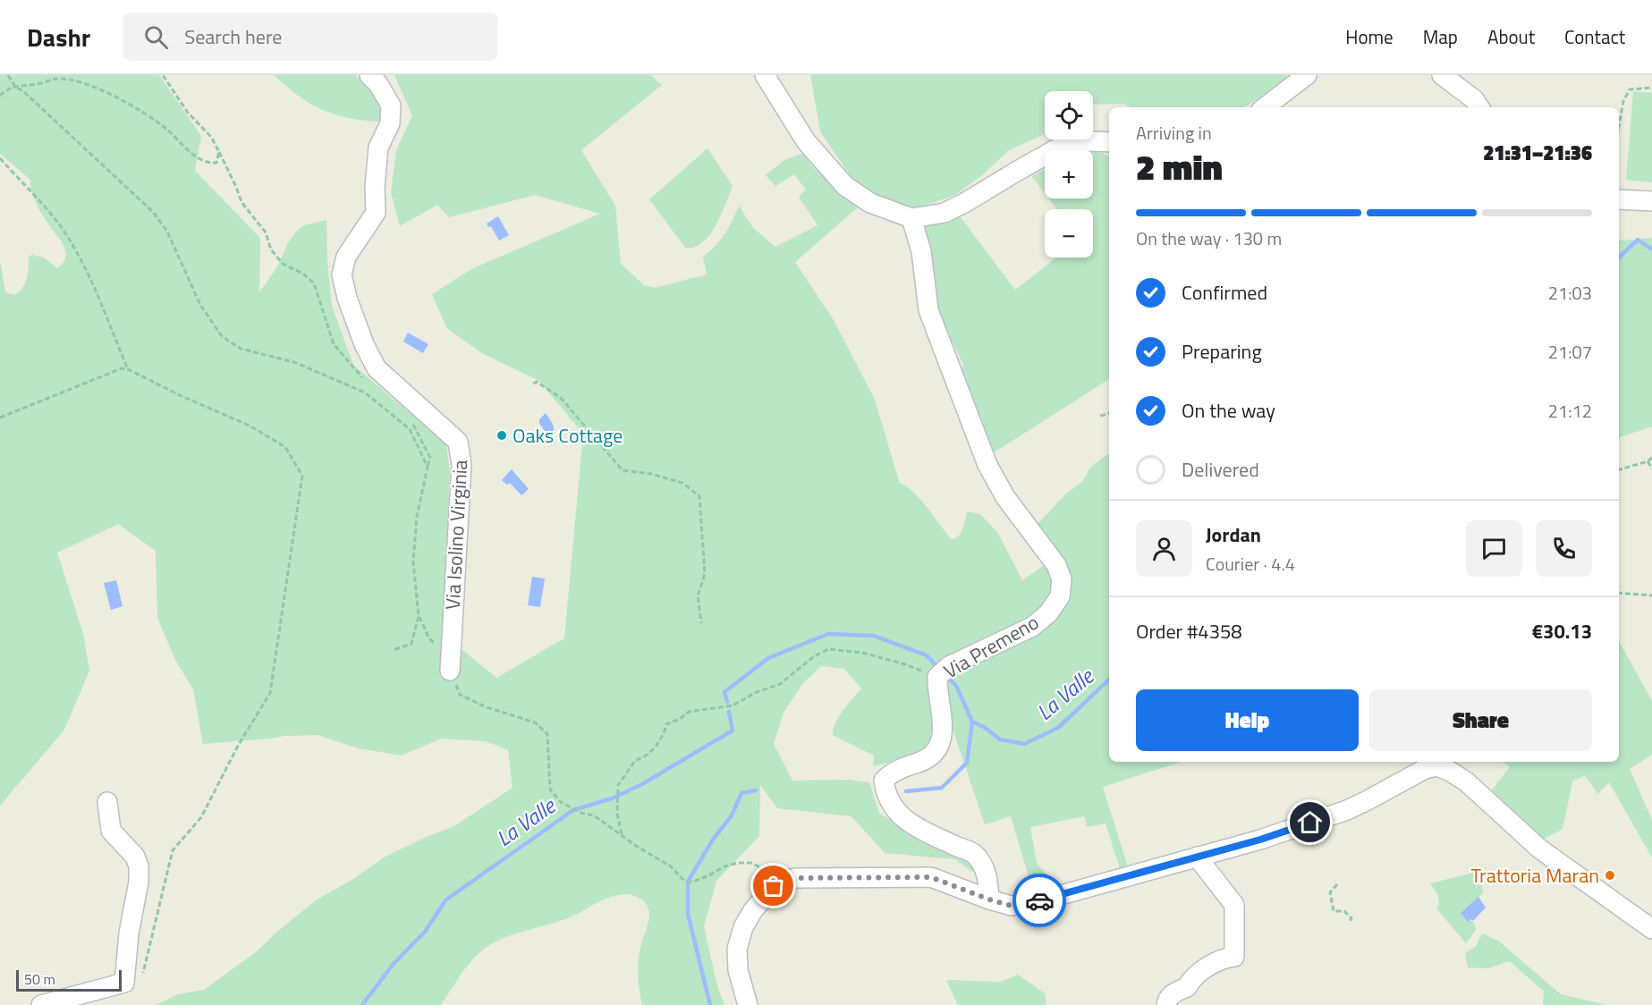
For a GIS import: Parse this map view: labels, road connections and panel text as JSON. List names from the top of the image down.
{
  "streets": {
    "street": ["Via Isolino Virginia", "Via Premeno"]
  },
  "water": ["La Valle"],
  "places": ["Oaks Cottage", "Trattoria Maran"],
  "scale_bar": "50 m",
  "page": {
    "header": "Dashr",
    "search": "Search here",
    "nav": [
      "Home",
      "Map",
      "About",
      "Contact"
    ],
    "map_buttons": ["+", "−"],
    "heading": ["2 min", "Arriving in", "21:31–21:36"],
    "panel": [
      "Jordan",
      "Courier · 4.4",
      "Order #4358",
      "€30.13"
    ],
    "bar": "On the way · 130 m",
    "list": [
      ["Confirmed", "21:03"],
      ["Preparing", "21:07"],
      ["On the way", "21:12"],
      "Delivered"
    ],
    "buttons": ["Help", "Share"],
    "scale": "50 m"
  }
}
